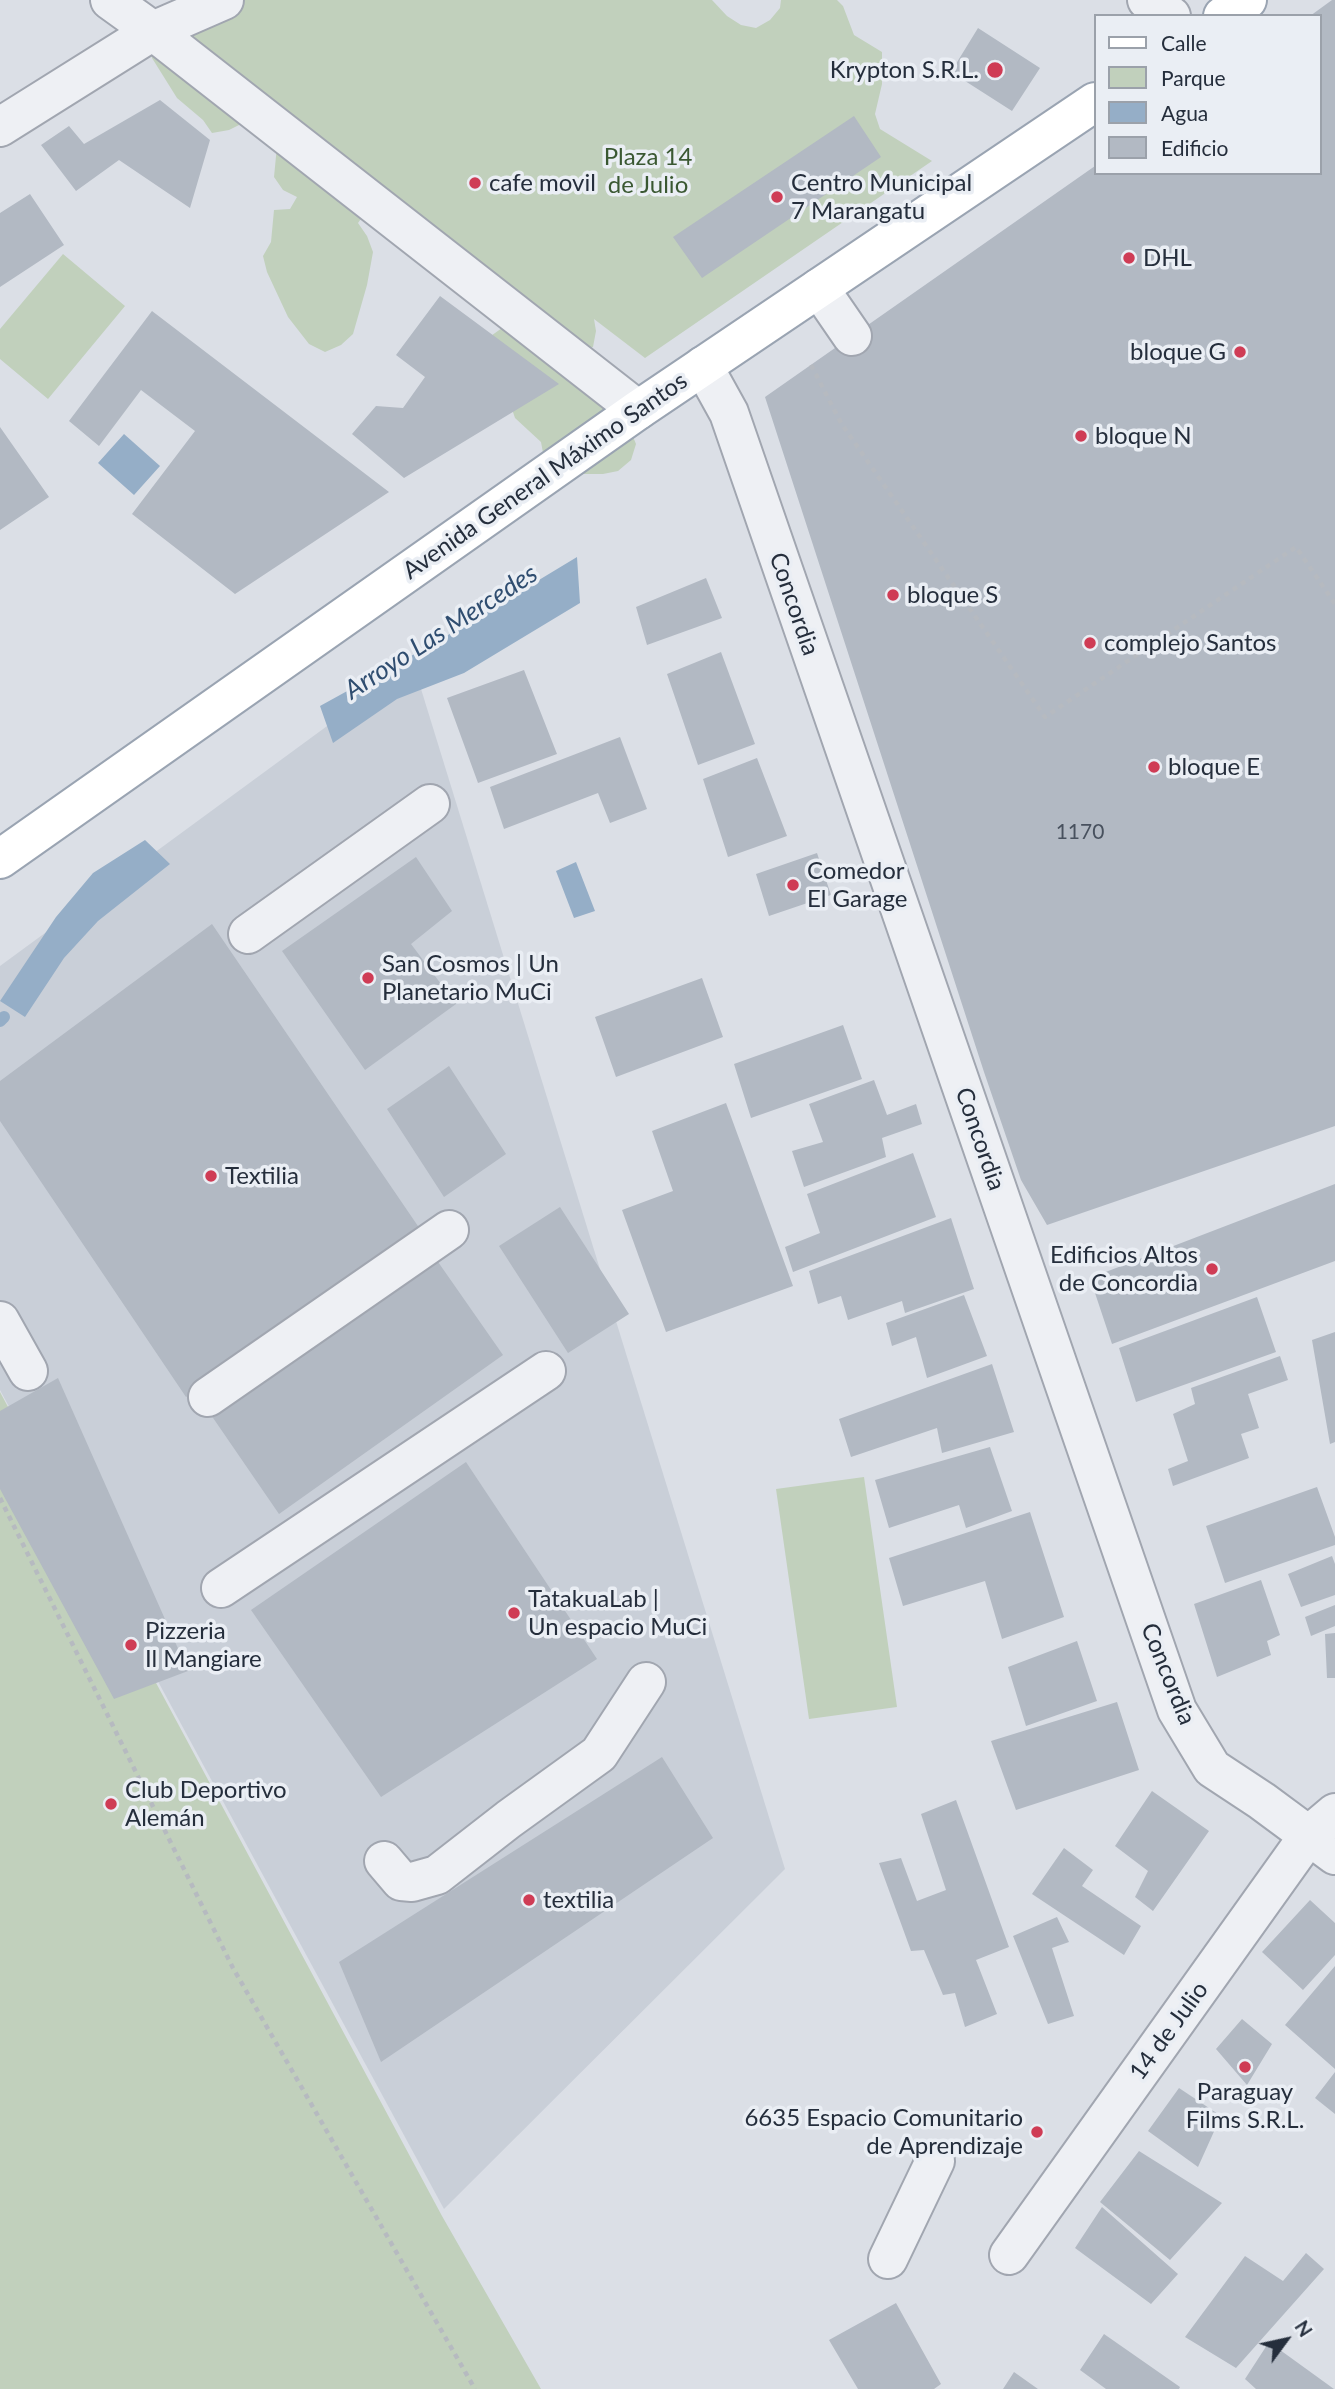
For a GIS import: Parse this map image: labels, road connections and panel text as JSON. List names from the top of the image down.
{
  "streets": {
    "main road": ["Avenida General Máximo Santos"],
    "street": ["Concordia", "14 de Julio"]
  },
  "crossings": [
    ["Avenida General Máximo Santos", "Concordia"],
    ["Concordia", "14 de Julio"]
  ],
  "water": ["Arroyo Las Mercedes"],
  "parks": ["Plaza 14 de Julio"],
  "places": [
    "Krypton S.R.L.",
    "cafe movil",
    "Centro Municipal 7 Marangatu",
    "DHL",
    "bloque G",
    "bloque N",
    "bloque S",
    "complejo Santos",
    "bloque E",
    "Comedor El Garage",
    "San Cosmos | Un Planetario MuCi",
    "Textilia",
    "Edificios Altos de Concordia",
    "TatakuaLab | Un espacio MuCi",
    "Pizzeria Il Mangiare",
    "Club Deportivo Alemán",
    "textilia",
    "Paraguay Films S.R.L.",
    "6635 Espacio Comunitario de Aprendizaje"
  ],
  "house_numbers": ["1170"],
  "legend": [
    "Calle",
    "Parque",
    "Agua",
    "Edificio"
  ],
  "north": "top right"
}
